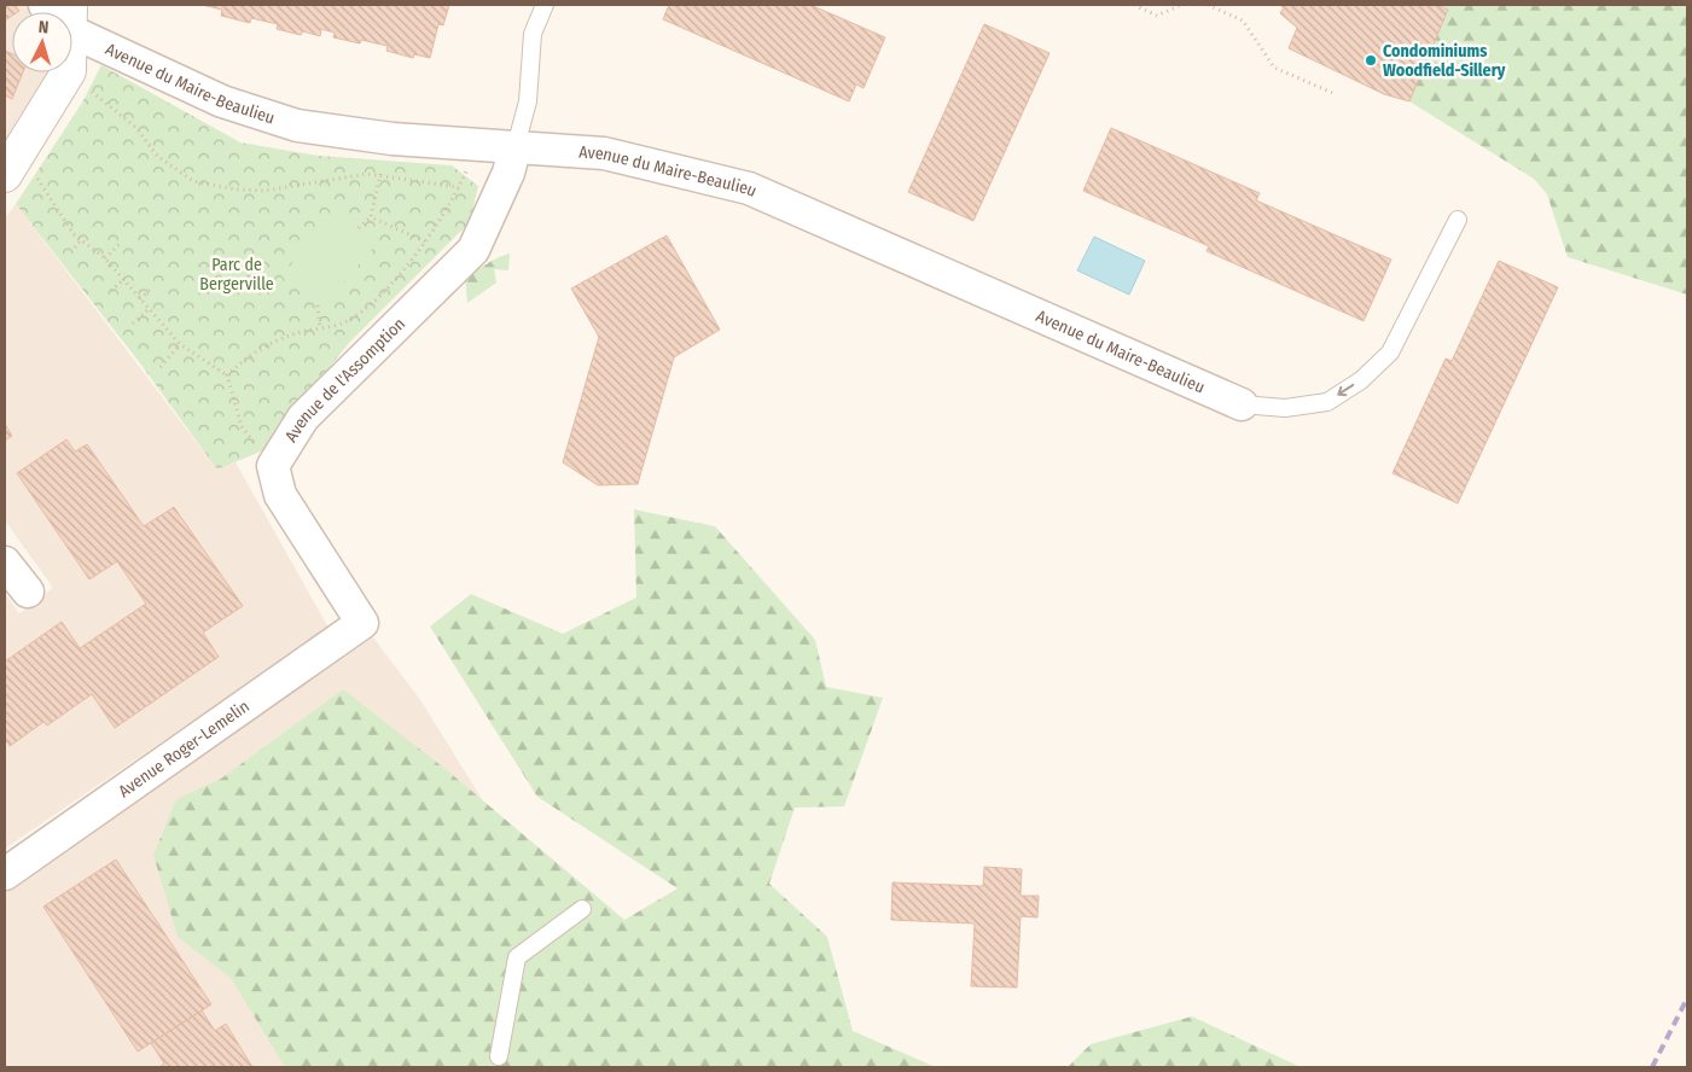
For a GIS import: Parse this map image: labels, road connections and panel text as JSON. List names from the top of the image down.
{
  "streets": {
    "street": ["Avenue du Maire-Beaulieu", "Avenue de l'Assomption", "Avenue Roger-Lemelin"]
  },
  "crossings": [
    ["Avenue du Maire-Beaulieu", "Avenue de l'Assomption"],
    ["Avenue de l'Assomption", "Avenue Roger-Lemelin"]
  ],
  "parks": ["Parc de Bergerville"],
  "places": ["Condominiums Woodfield-Sillery"],
  "north": "top"
}
